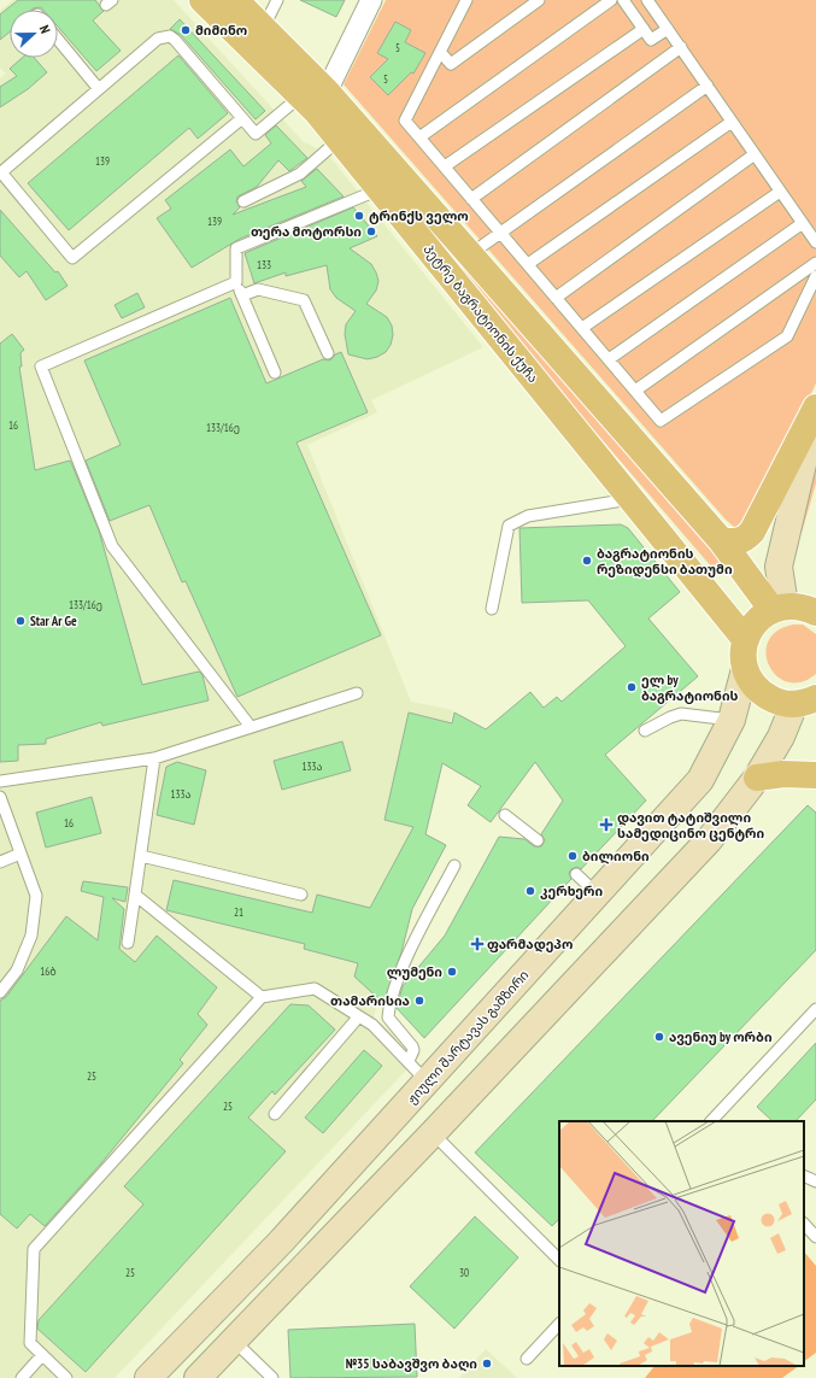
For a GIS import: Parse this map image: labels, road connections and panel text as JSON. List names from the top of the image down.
{
  "streets": {
    "main road": ["პეტრე ბაგრატიონის ქუჩა", "ჟიული შარტავას გამზირი"]
  },
  "places": {
    "other": [
      "მიმინო",
      "ტრინქს ველო",
      "თერა მოტორსი",
      "ბაგრატიონის რეზიდენსი ბათუმი",
      "Star Ar Ge",
      "ელ by ბაგრატიონის",
      "ბილიონი",
      "კერხერი",
      "ლუმენი",
      "თამარისია",
      "ავენიუ by ორბი",
      "№35 საბავშვო ბაღი"
    ],
    "health": ["დავით ტატიშვილი სამედიცინო ცენტრი", "ფარმადეპო"]
  },
  "house_numbers": [
    "5",
    "5",
    "139",
    "139",
    "133",
    "16",
    "133/16ე",
    "133/16ე",
    "133ა",
    "133ა",
    "16",
    "21",
    "16ბ",
    "25",
    "25",
    "25",
    "30"
  ],
  "north": "right"
}
